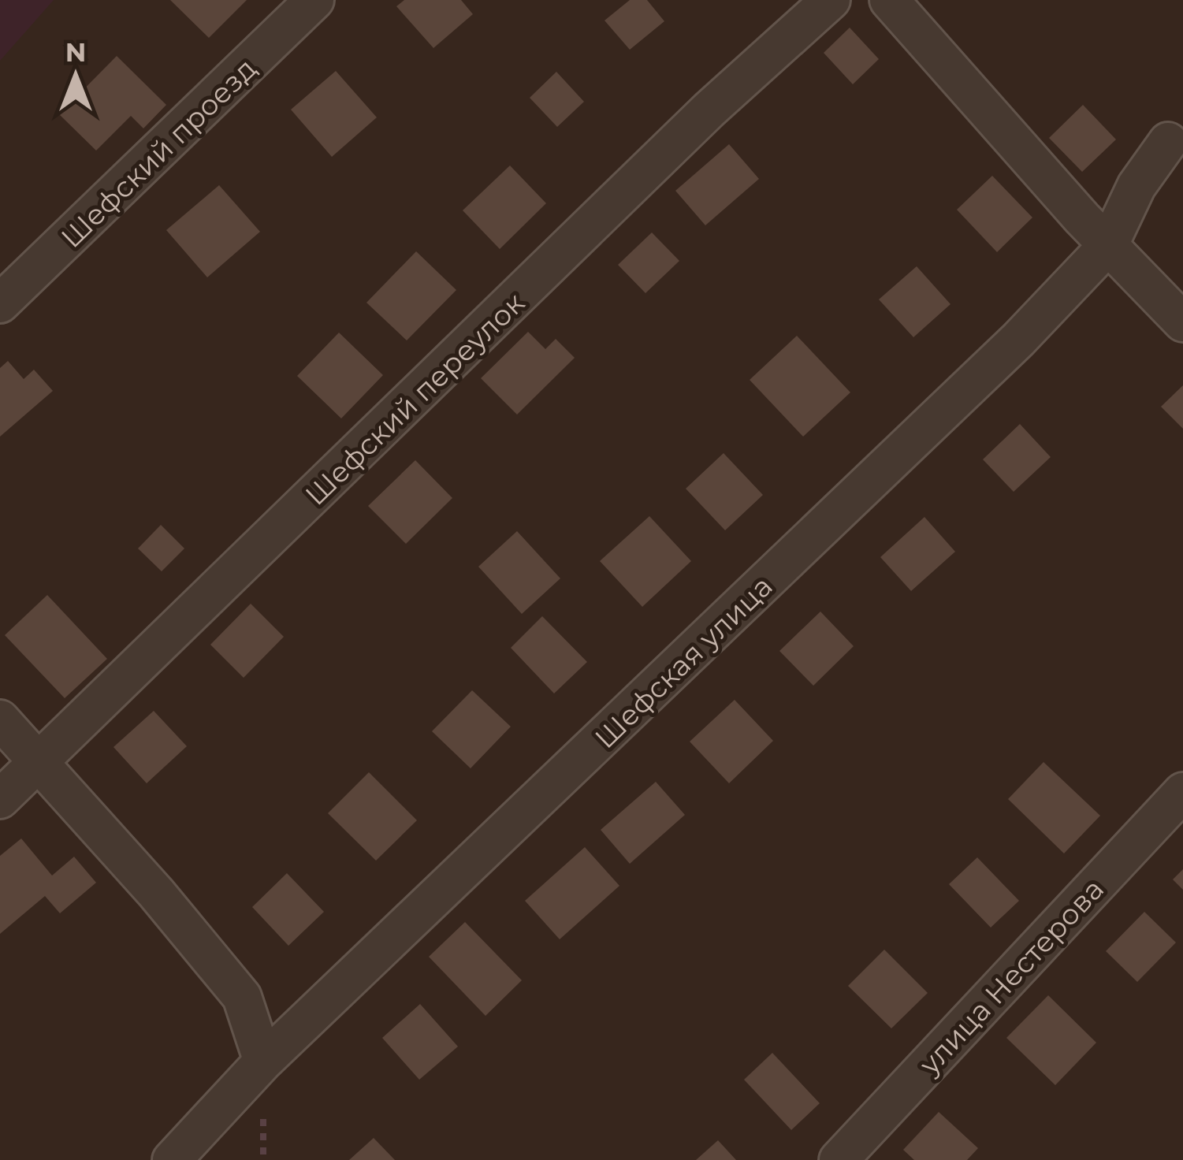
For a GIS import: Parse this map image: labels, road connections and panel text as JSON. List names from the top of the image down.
{
  "streets": {
    "street": [
      "Шефский проезд",
      "Шефский переулок",
      "Шефская улица",
      "улица Нестерова"
    ]
  },
  "north": "top"
}
